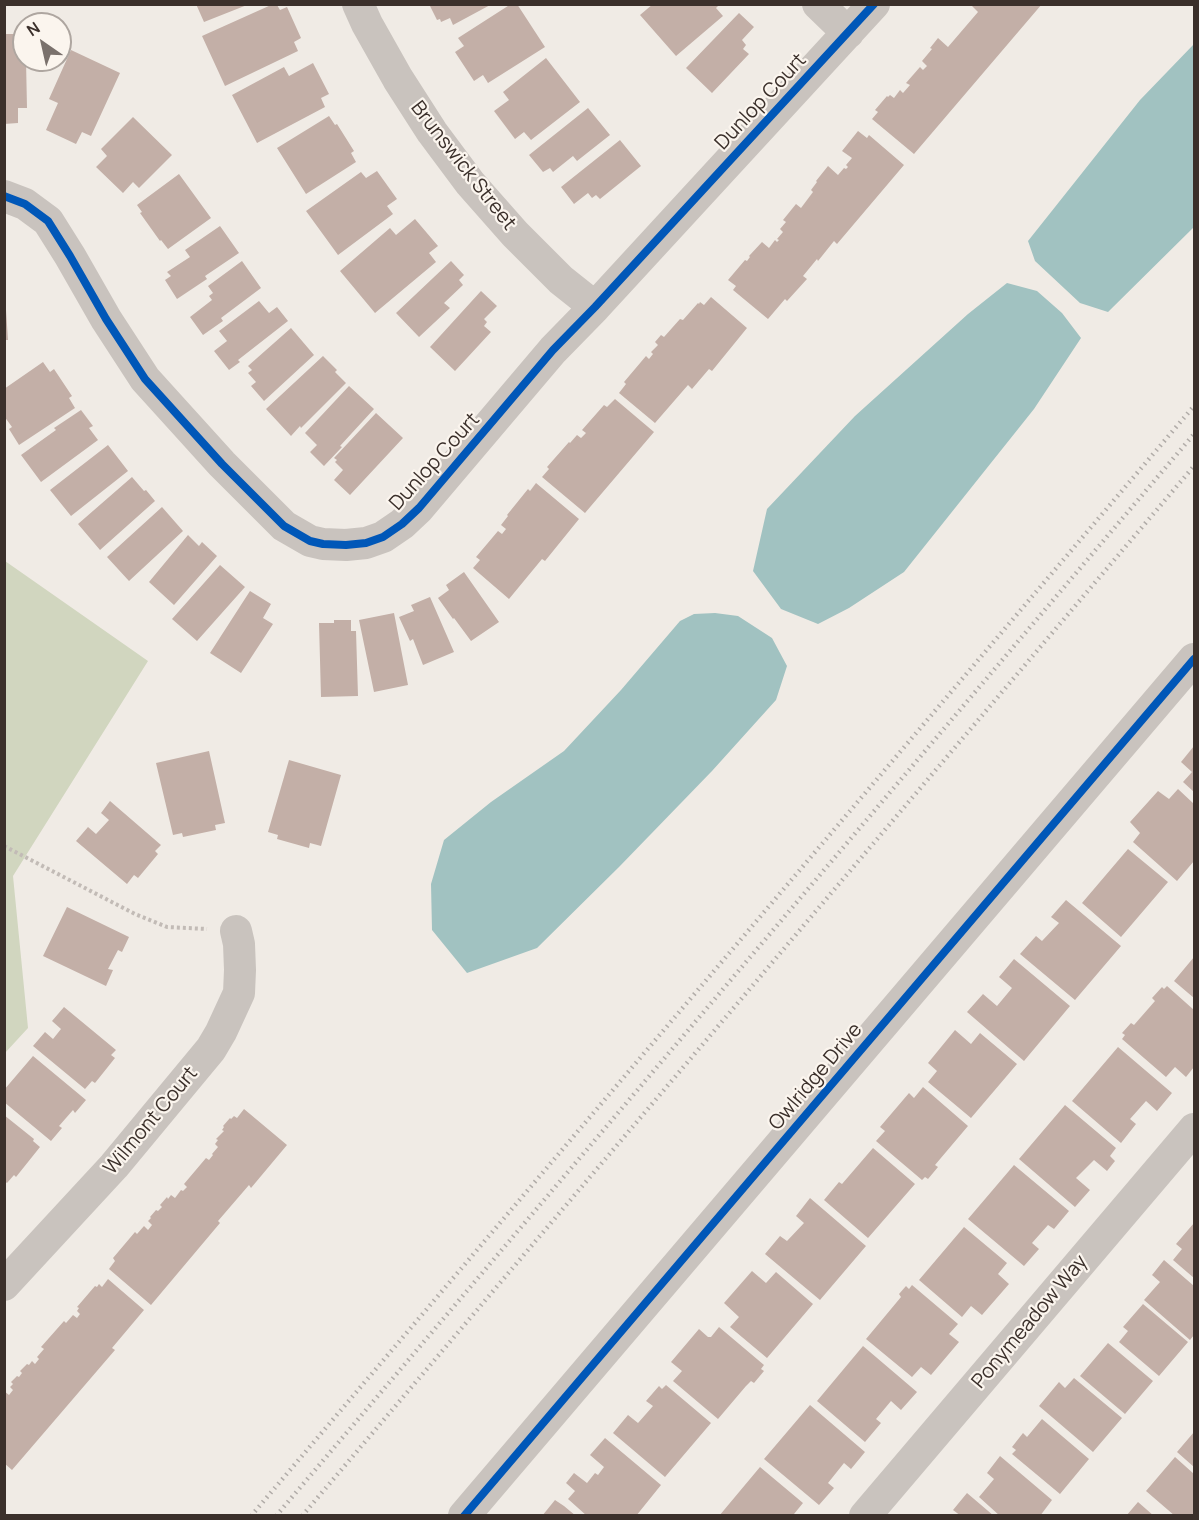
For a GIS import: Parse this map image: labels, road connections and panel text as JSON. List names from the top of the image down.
{
  "streets": {
    "street": [
      "Dunlop Court",
      "Brunswick Street",
      "Owlridge Drive",
      "Wilmont Court",
      "Ponymeadow Way"
    ]
  },
  "crossings": [
    ["Dunlop Court", "Brunswick Street"]
  ],
  "north": "top left"
}
